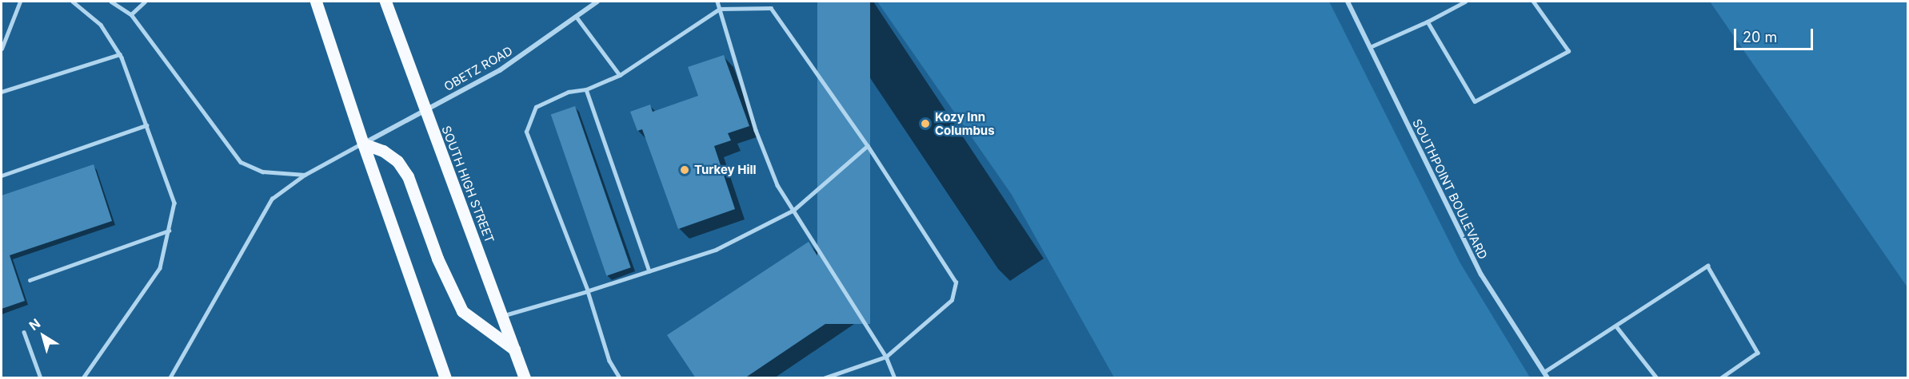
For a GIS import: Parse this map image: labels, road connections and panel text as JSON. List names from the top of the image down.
{
  "streets": {
    "main road": ["SOUTH HIGH STREET"],
    "street": ["OBETZ ROAD", "SOUTHPOINT BOULEVARD"]
  },
  "crossings": [
    ["OBETZ ROAD", "SOUTH HIGH STREET"]
  ],
  "places": ["Kozy Inn Columbus", "Turkey Hill"],
  "scale_bar": "20 m",
  "north": "top left"
}
